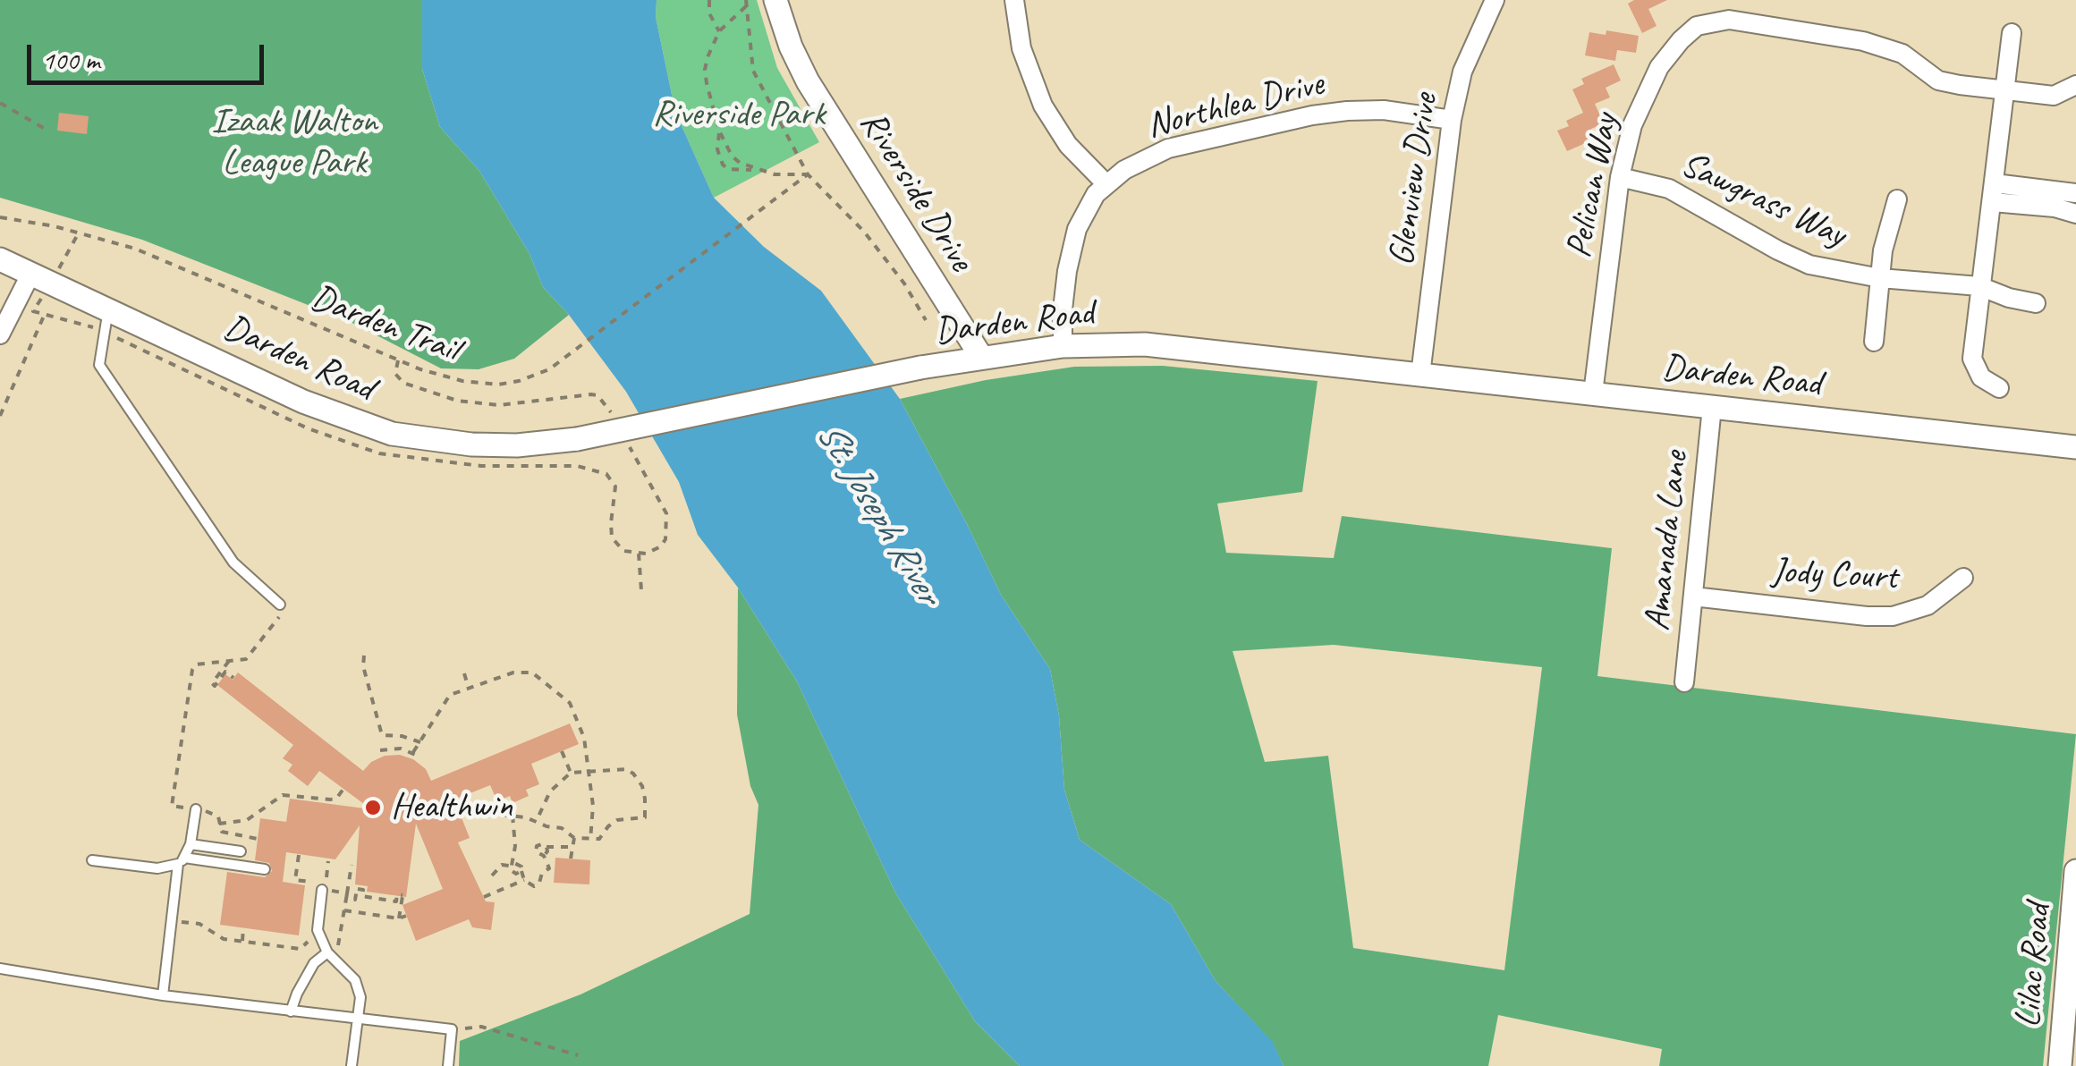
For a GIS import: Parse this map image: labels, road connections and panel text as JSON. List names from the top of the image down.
{
  "streets": {
    "street": [
      "Northlea Drive",
      "Glenview Drive",
      "Pelican Way",
      "Riverside Drive",
      "Sawgrass Way",
      "Darden Road",
      "Amanada Lane",
      "Jody Court",
      "Lilac Road"
    ],
    "path": ["Darden Trail"]
  },
  "crossings": [
    ["Northlea Drive", "Glenview Drive"],
    ["Northlea Drive", "Darden Road"],
    ["Glenview Drive", "Darden Road"],
    ["Pelican Way", "Sawgrass Way"],
    ["Pelican Way", "Darden Road"],
    ["Riverside Drive", "Darden Road"],
    ["Darden Road", "Amanada Lane"],
    ["Amanada Lane", "Jody Court"]
  ],
  "water": ["St. Joseph River"],
  "parks": ["Riverside Park", "Izaak Walton League Park"],
  "places": ["Healthwin"],
  "scale_bar": "100 m"
}
